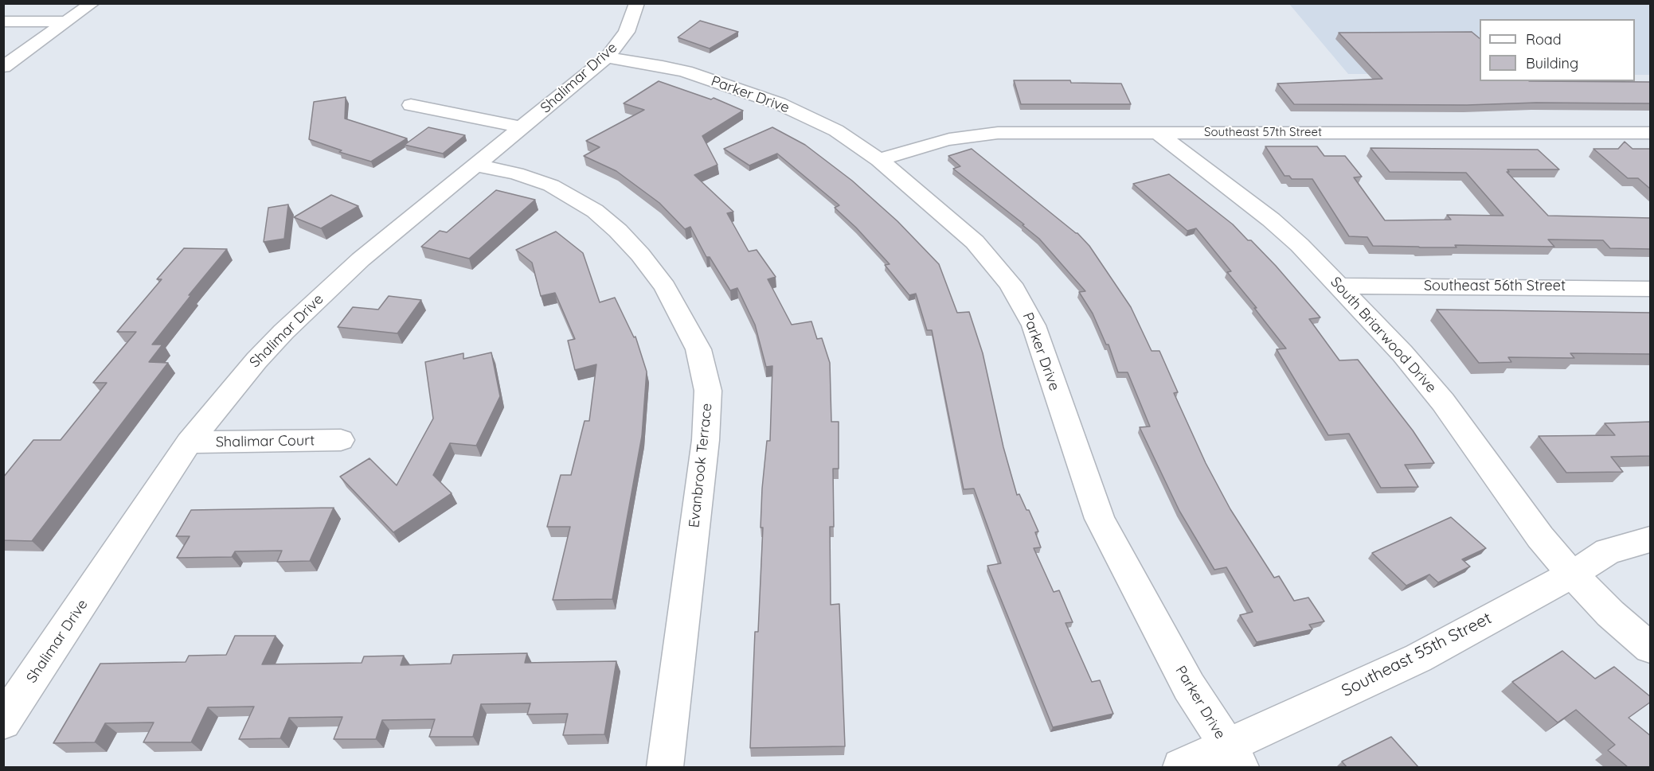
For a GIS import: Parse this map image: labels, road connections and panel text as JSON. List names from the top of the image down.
{
  "streets": {
    "street": [
      "Shalimar Drive",
      "Parker Drive",
      "Southeast 57th Street",
      "Southeast 56th Street",
      "South Briarwood Drive",
      "Shalimar Court",
      "Evanbrook Terrace",
      "Southeast 55th Street"
    ]
  },
  "crossings": [
    ["Shalimar Drive", "Parker Drive"],
    ["Shalimar Drive", "Shalimar Court"],
    ["Shalimar Drive", "Evanbrook Terrace"],
    ["Parker Drive", "Southeast 57th Street"],
    ["Parker Drive", "Southeast 55th Street"],
    ["Southeast 57th Street", "South Briarwood Drive"],
    ["Southeast 56th Street", "South Briarwood Drive"],
    ["South Briarwood Drive", "Southeast 55th Street"]
  ],
  "legend": ["Road", "Building"]
}
